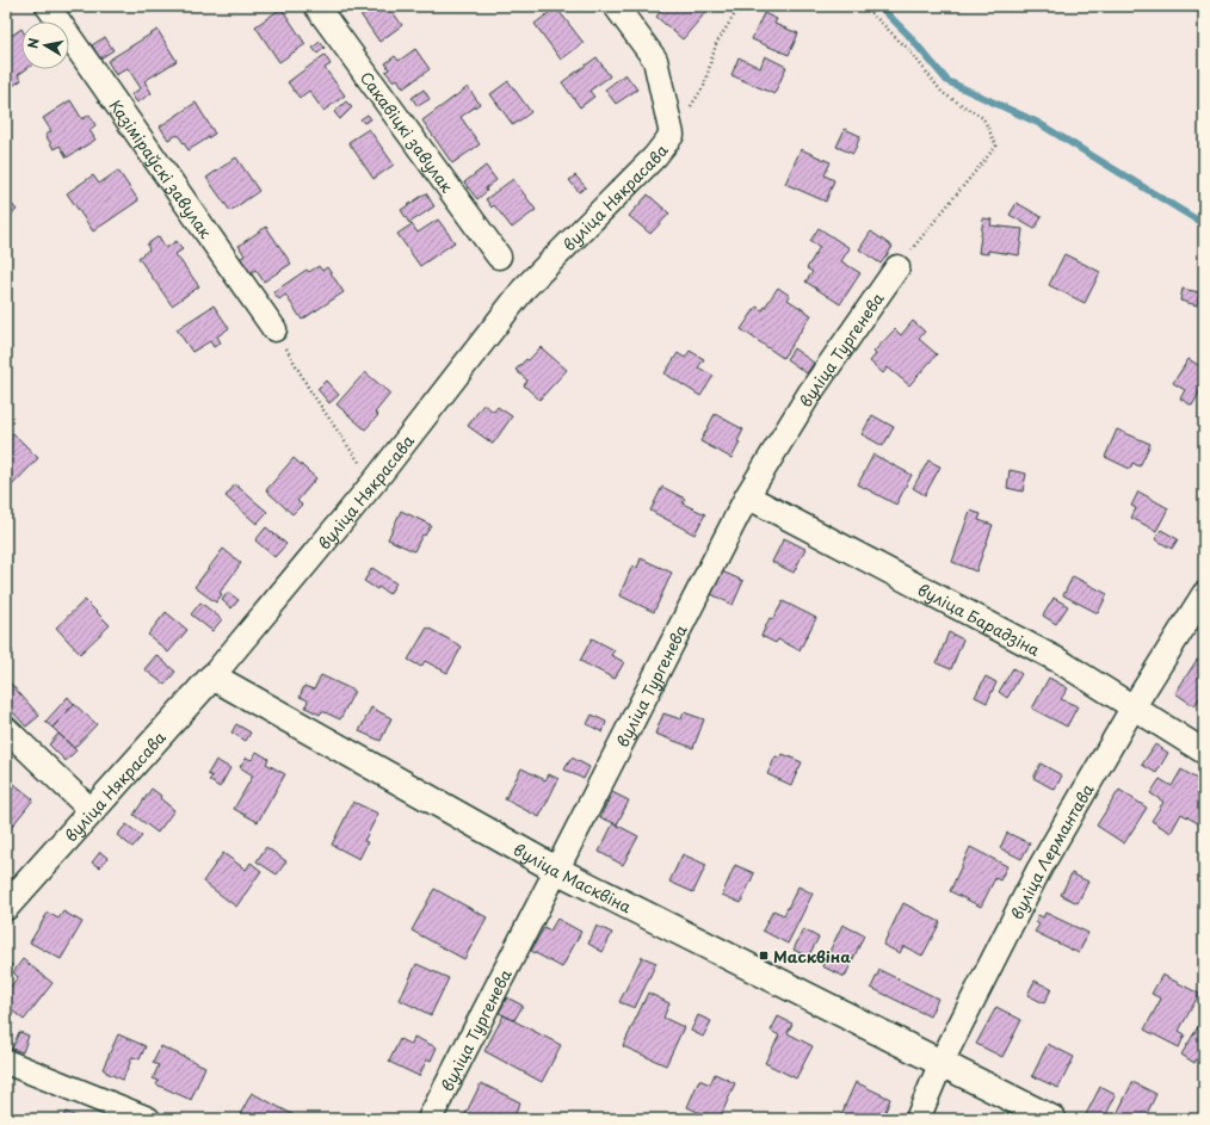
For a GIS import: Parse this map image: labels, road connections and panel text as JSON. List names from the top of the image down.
{
  "streets": {
    "main road": ["вуліца Някрасава", "вуліца Масквіна"],
    "street": [
      "Сакавіцкі завулак",
      "Казіміраўскі завулак",
      "вуліца Тургенева",
      "вуліца Барадзіна",
      "вуліца Лермантава"
    ]
  },
  "crossings": [
    ["вуліца Някрасава", "вуліца Масквіна"],
    ["вуліца Тургенева", "вуліца Барадзіна"],
    ["вуліца Тургенева", "вуліца Масквіна"],
    ["вуліца Барадзіна", "вуліца Лермантава"],
    ["вуліца Лермантава", "вуліца Масквіна"]
  ],
  "places": {
    "transit": ["Масквіна"]
  },
  "north": "left"
}
